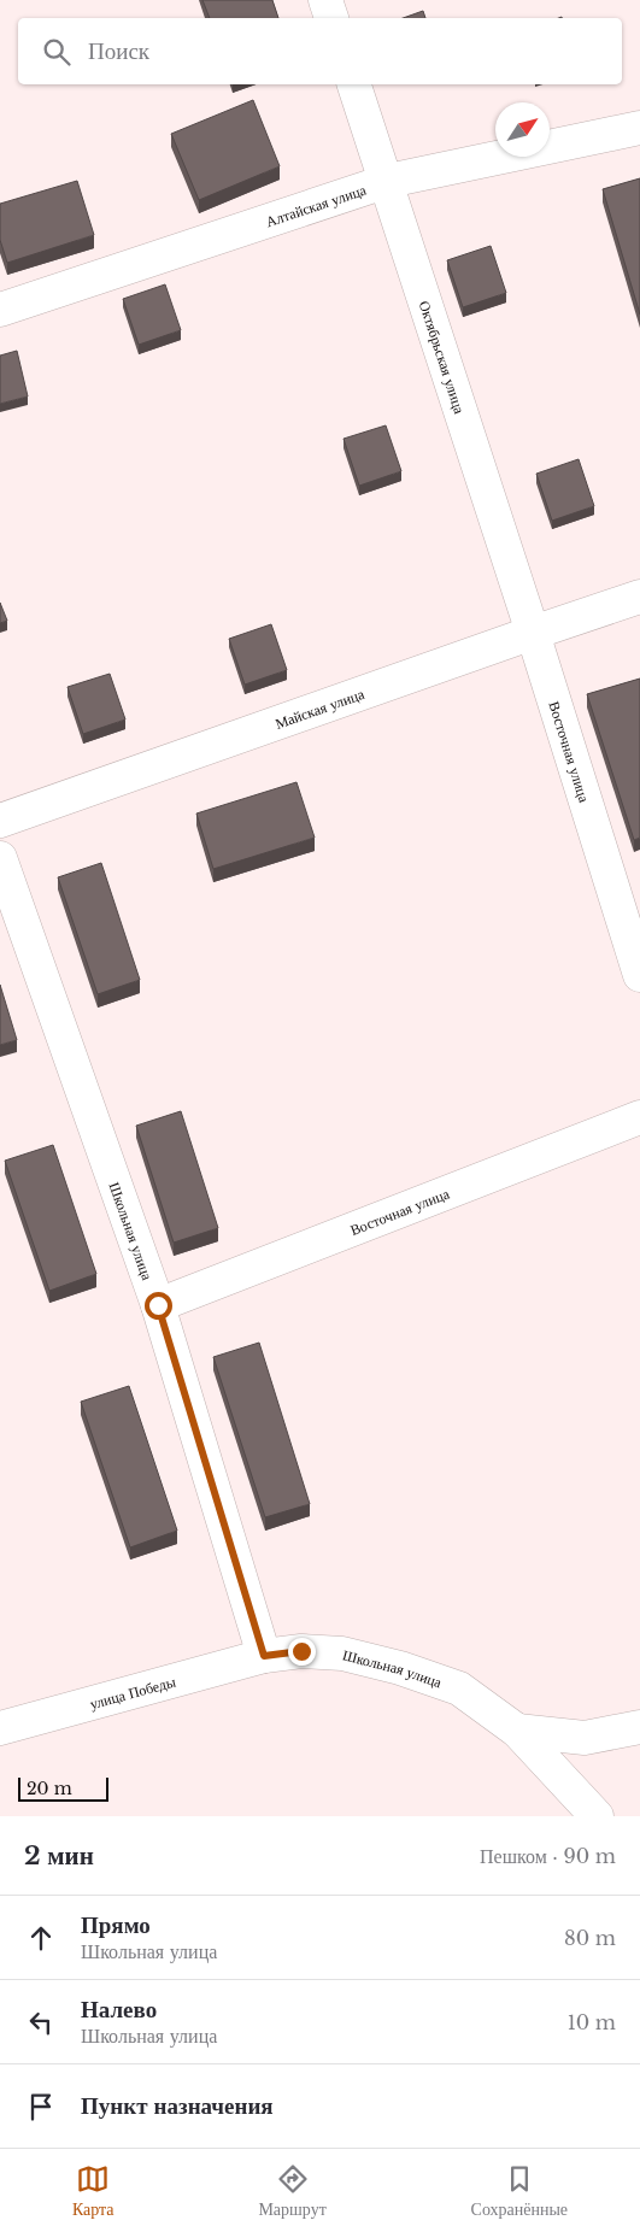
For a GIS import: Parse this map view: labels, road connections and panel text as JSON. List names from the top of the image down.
{
  "streets": {
    "street": [
      "Алтайская улица",
      "Октябрьская улица",
      "Майская улица",
      "Восточная улица",
      "Школьная улица",
      "улица Победы"
    ]
  },
  "crossings": [
    ["Алтайская улица", "Октябрьская улица"],
    ["Октябрьская улица", "Майская улица"],
    ["Октябрьская улица", "Восточная улица"],
    ["Майская улица", "Восточная улица"],
    ["Восточная улица", "Школьная улица"],
    ["Школьная улица", "улица Победы"]
  ],
  "scale_bar": "20 m",
  "north": "top right",
  "page": {
    "search": "Поиск",
    "scale": "20 m",
    "heading": ["2 мин", "Пешком · 90 m"],
    "list": [
      ["Прямо", "Школьная улица", "80 m"],
      ["Налево", "Школьная улица", "10 m"],
      "Пункт назначения"
    ],
    "nav": ["Карта", "Маршрут", "Сохранённые"]
  }
}
